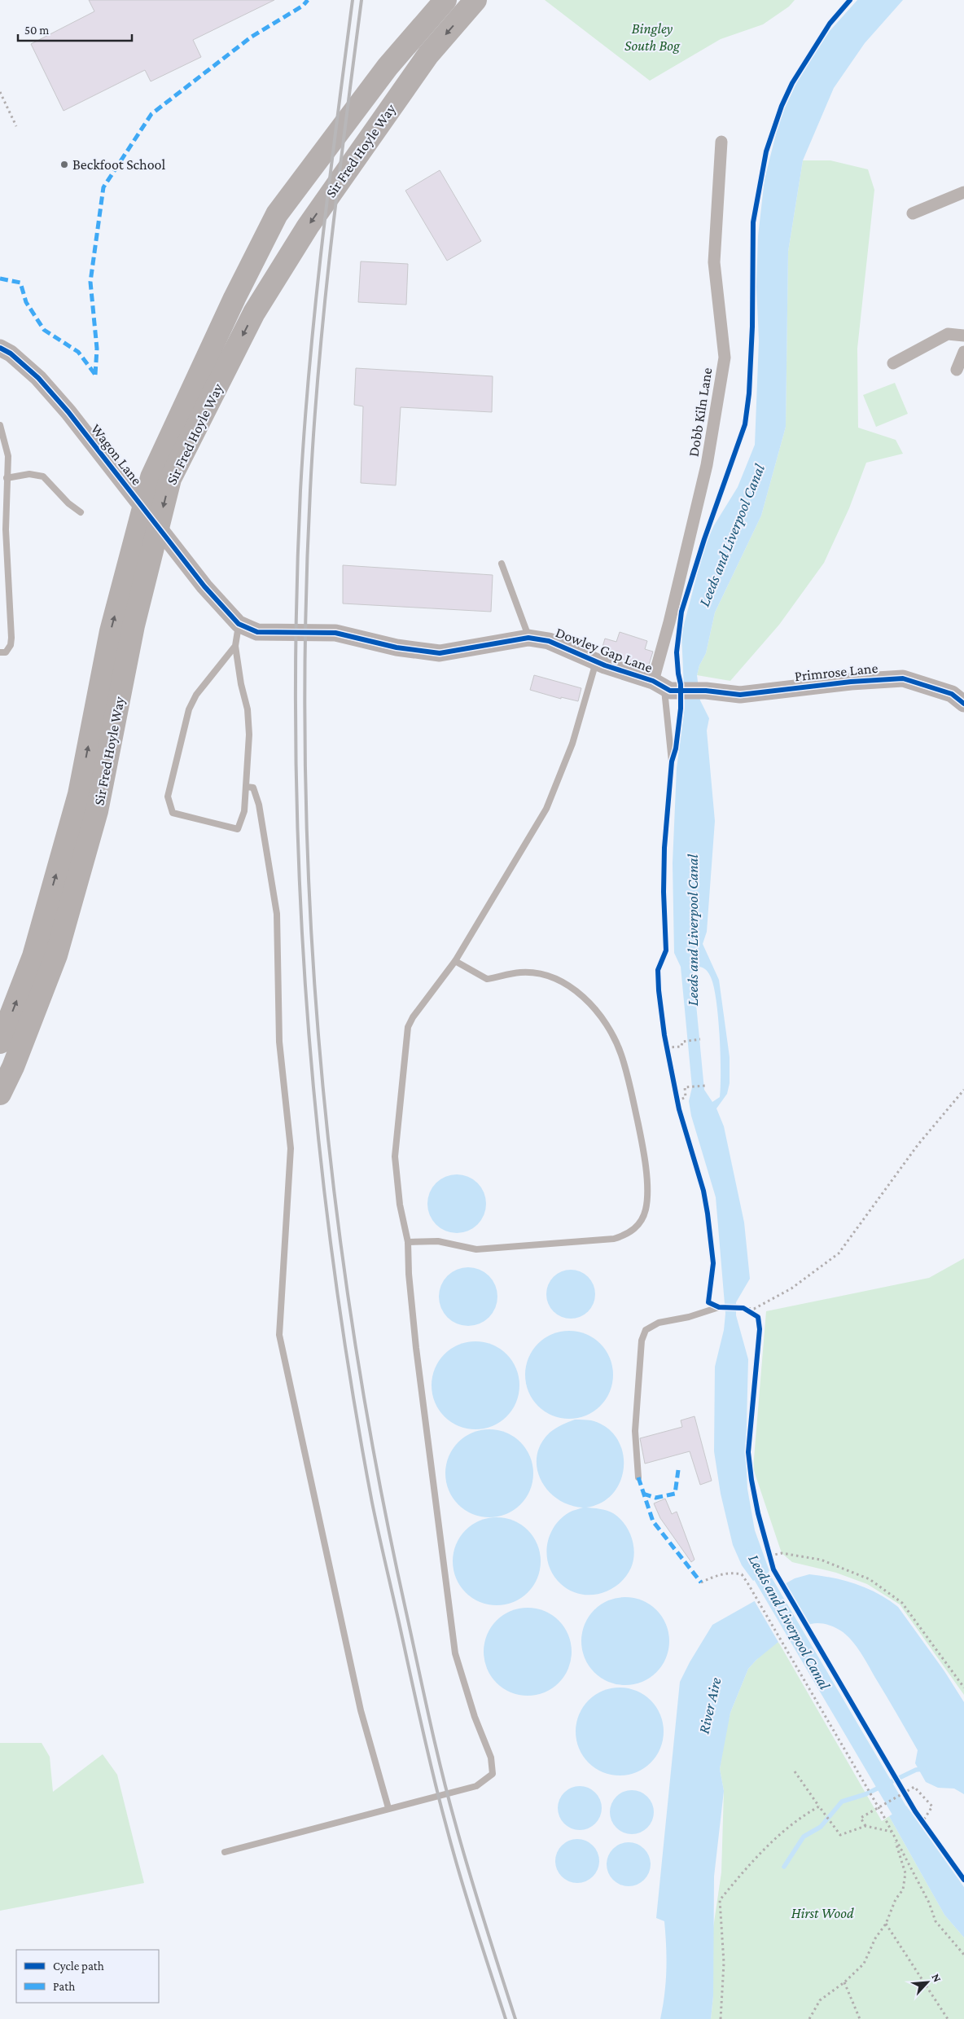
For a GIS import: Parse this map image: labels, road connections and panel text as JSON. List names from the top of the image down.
{
  "streets": {
    "highway": ["Sir Fred Hoyle Way"],
    "street": [
      "Dobb Kiln Lane",
      "Wagon Lane",
      "Dowley Gap Lane",
      "Primrose Lane"
    ]
  },
  "crossings": [
    ["Dobb Kiln Lane", "Dowley Gap Lane"],
    ["Wagon Lane", "Dowley Gap Lane"],
    ["Dowley Gap Lane", "Primrose Lane"]
  ],
  "water": ["Leeds and Liverpool Canal", "River Aire"],
  "parks": ["Bingley South Bog", "Hirst Wood"],
  "places": ["Beckfoot School"],
  "legend": ["Cycle path", "Path"],
  "scale_bar": "50 m",
  "north": "top right"
}
